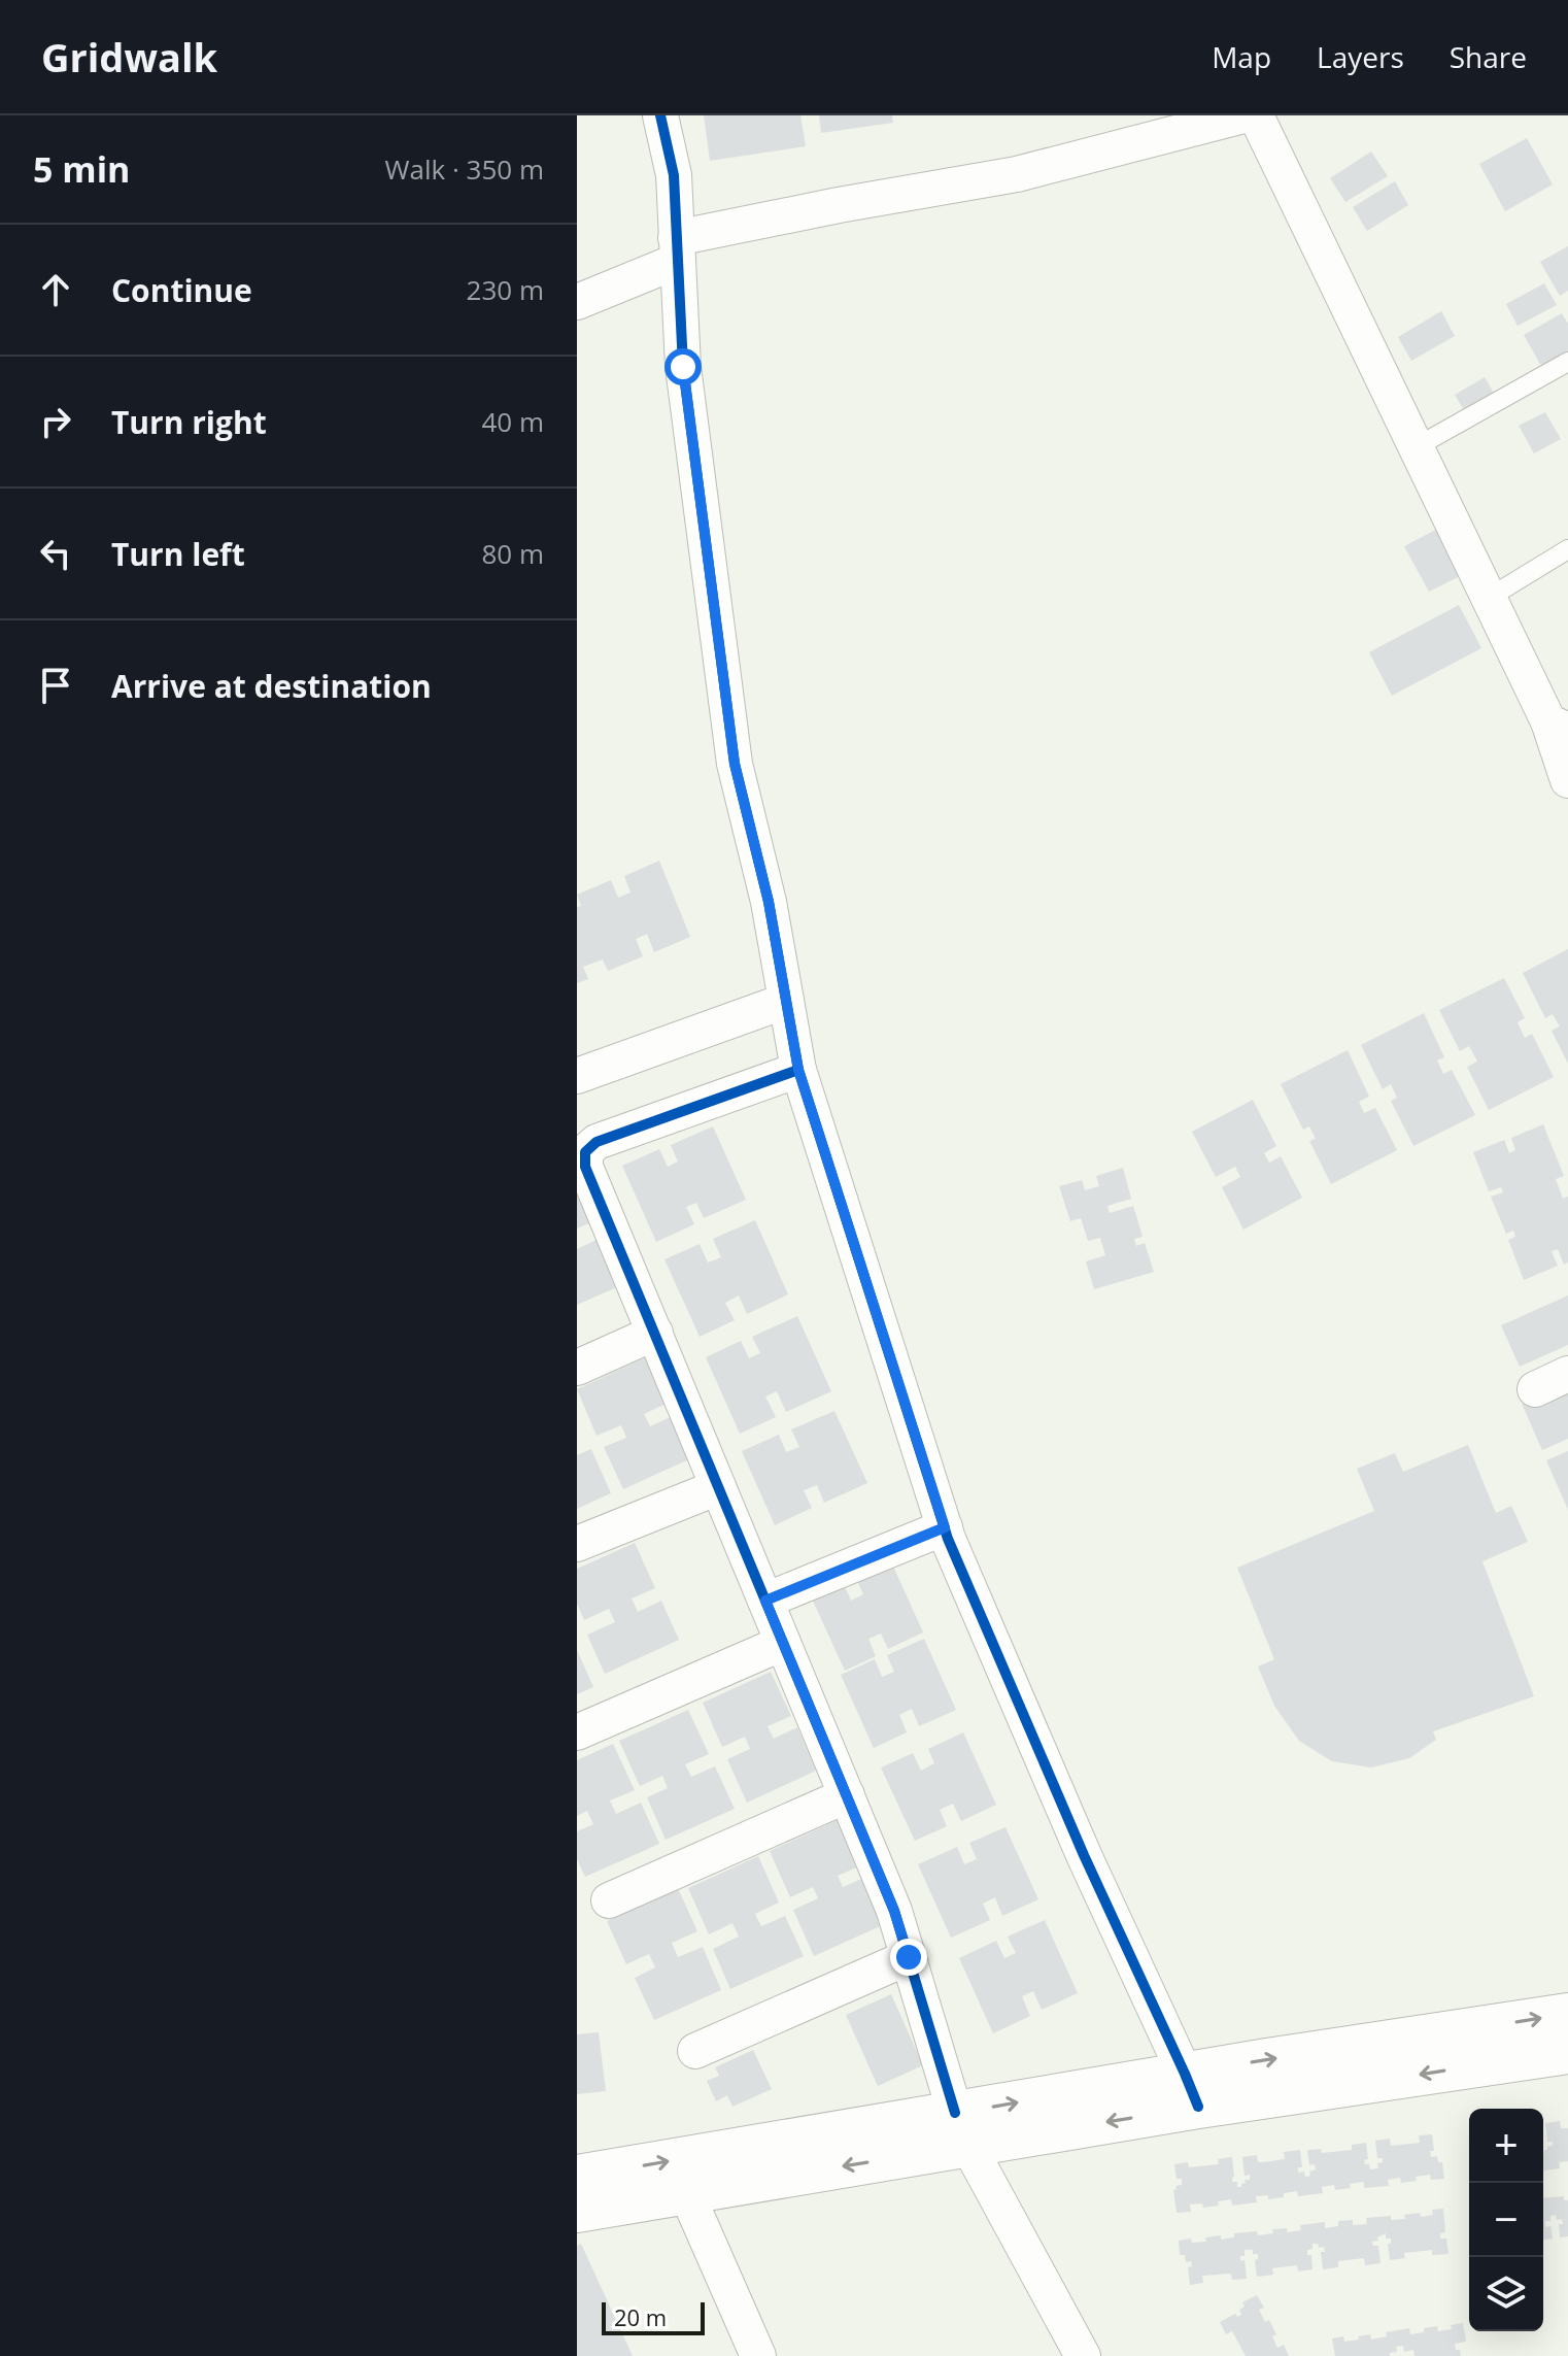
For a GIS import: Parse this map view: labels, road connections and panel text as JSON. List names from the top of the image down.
{
  "scale_bar": "20 m",
  "page": {
    "header": "Gridwalk",
    "nav": ["Map", "Layers", "Share"],
    "heading": ["5 min", "Walk · 350 m"],
    "list": [
      ["Continue", "230 m"],
      ["Turn right", "40 m"],
      ["Turn left", "80 m"],
      "Arrive at destination"
    ],
    "map_buttons": ["+", "−"],
    "scale": "20 m"
  }
}
